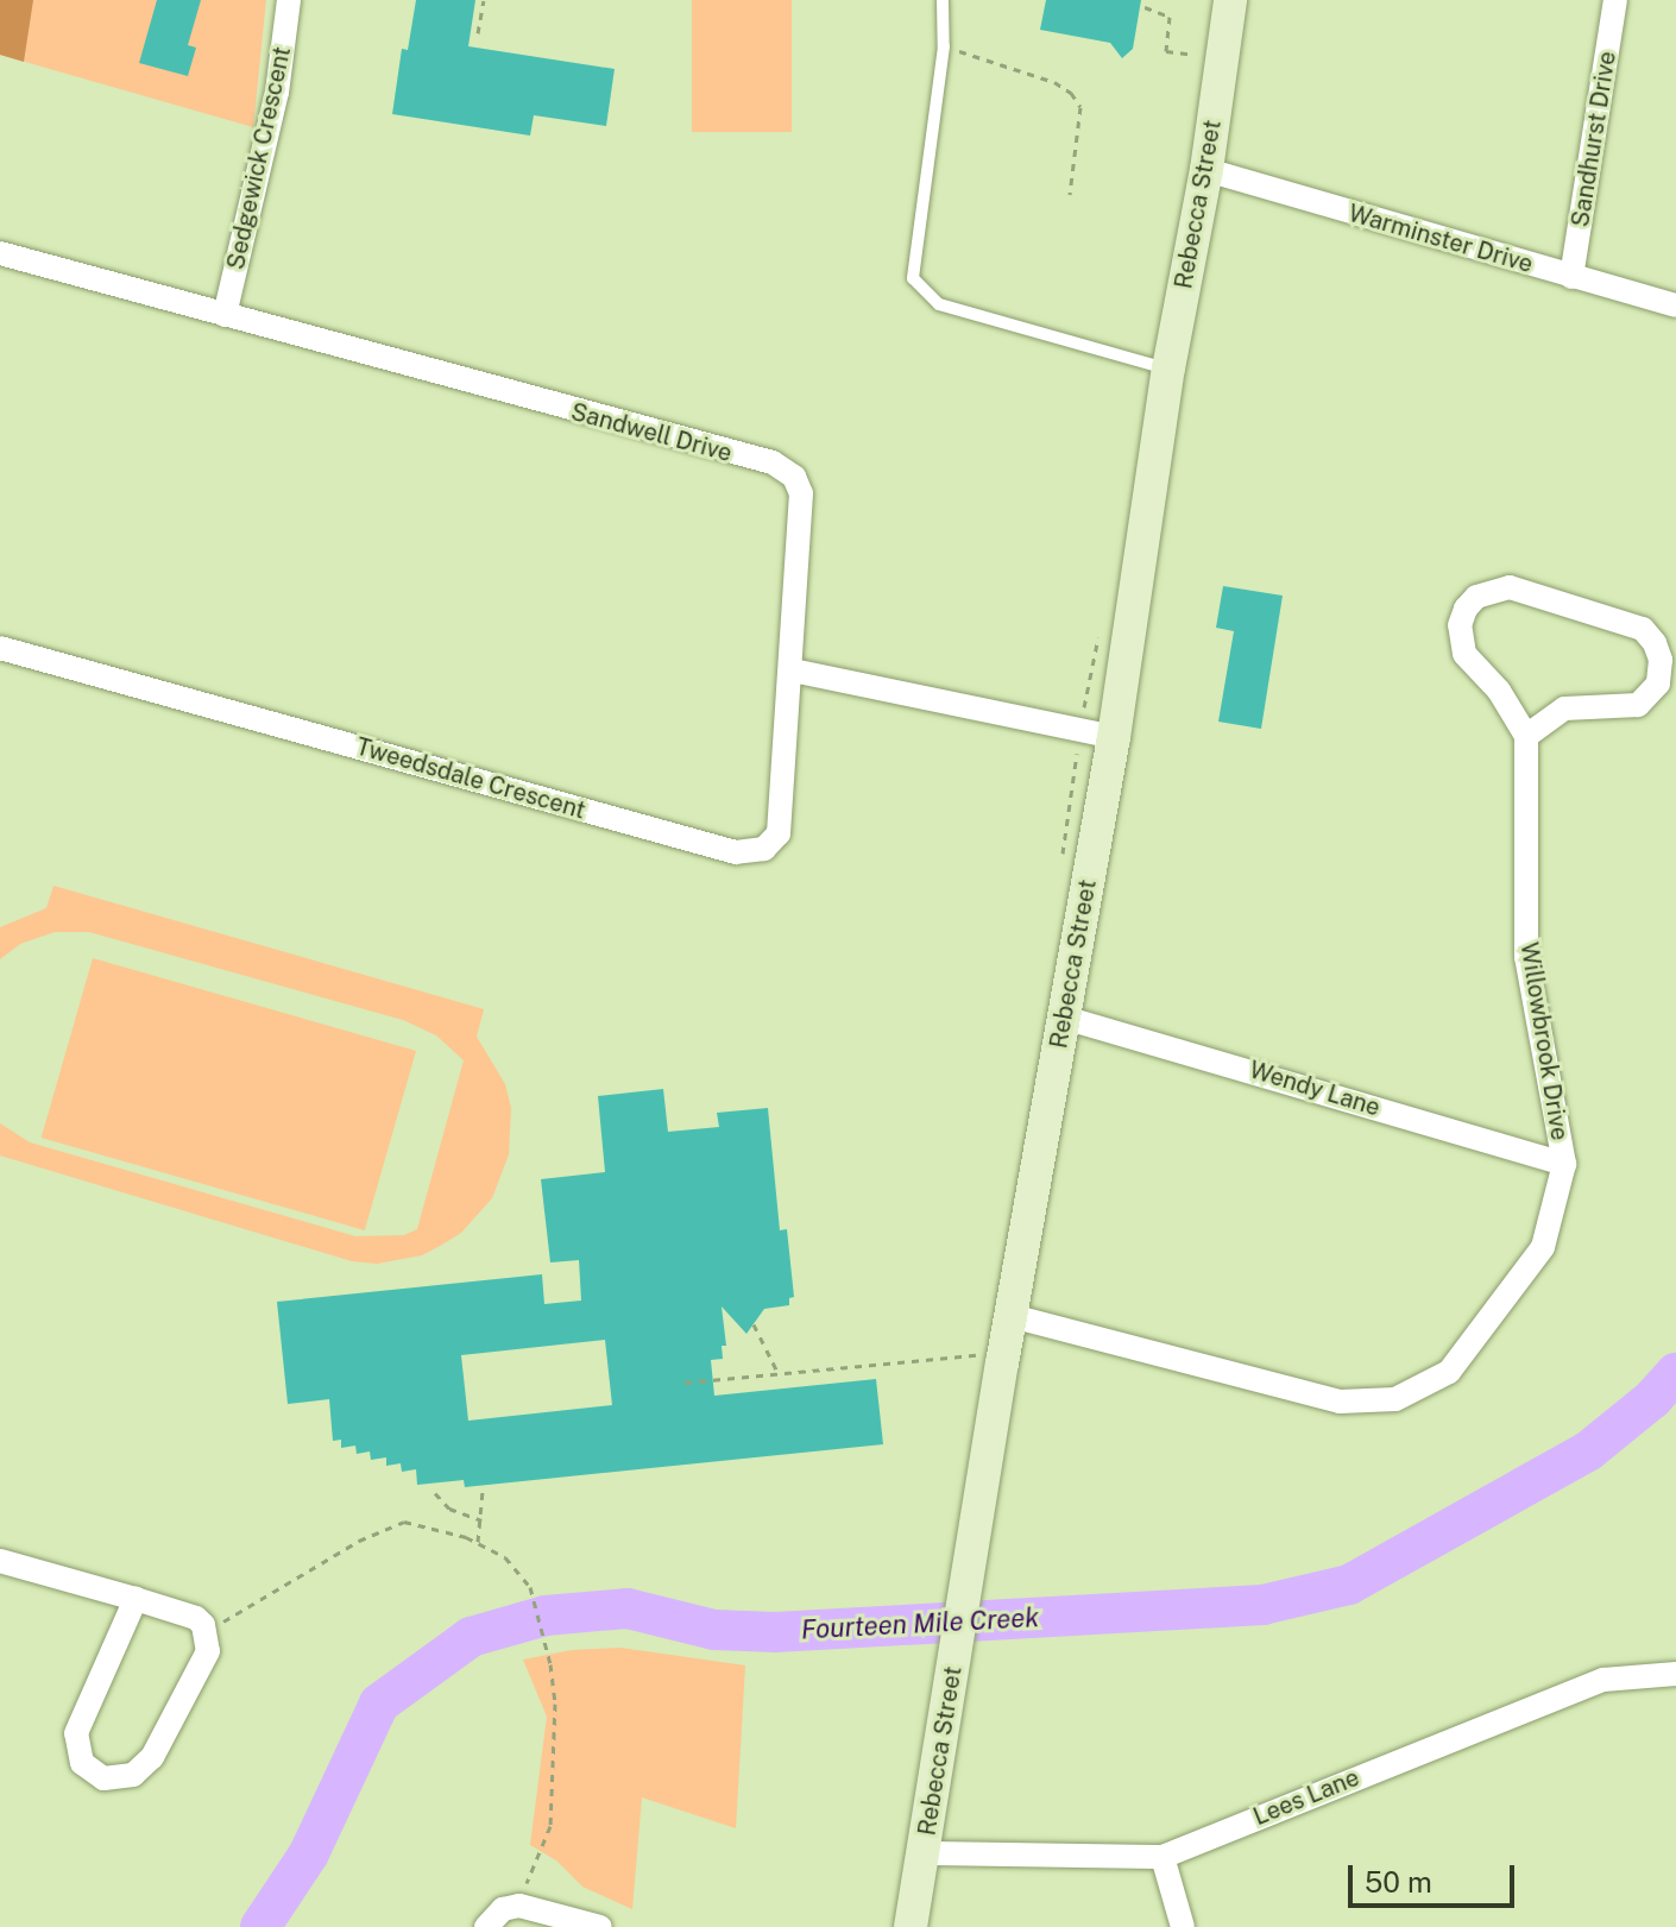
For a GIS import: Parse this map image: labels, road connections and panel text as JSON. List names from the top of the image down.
{
  "streets": {
    "main road": ["Rebecca Street"],
    "street": [
      "Sandhurst Drive",
      "Sedgewick Crescent",
      "Warminster Drive",
      "Sandwell Drive",
      "Tweedsdale Crescent",
      "Willowbrook Drive",
      "Wendy Lane",
      "Lees Lane"
    ]
  },
  "crossings": [
    ["Sandhurst Drive", "Warminster Drive"],
    ["Sedgewick Crescent", "Sandwell Drive"],
    ["Rebecca Street", "Warminster Drive"],
    ["Rebecca Street", "Willowbrook Drive"],
    ["Rebecca Street", "Wendy Lane"],
    ["Rebecca Street", "Lees Lane"],
    ["Sandwell Drive", "Tweedsdale Crescent"],
    ["Willowbrook Drive", "Wendy Lane"]
  ],
  "water": ["Fourteen Mile Creek"],
  "scale_bar": "50 m"
}
